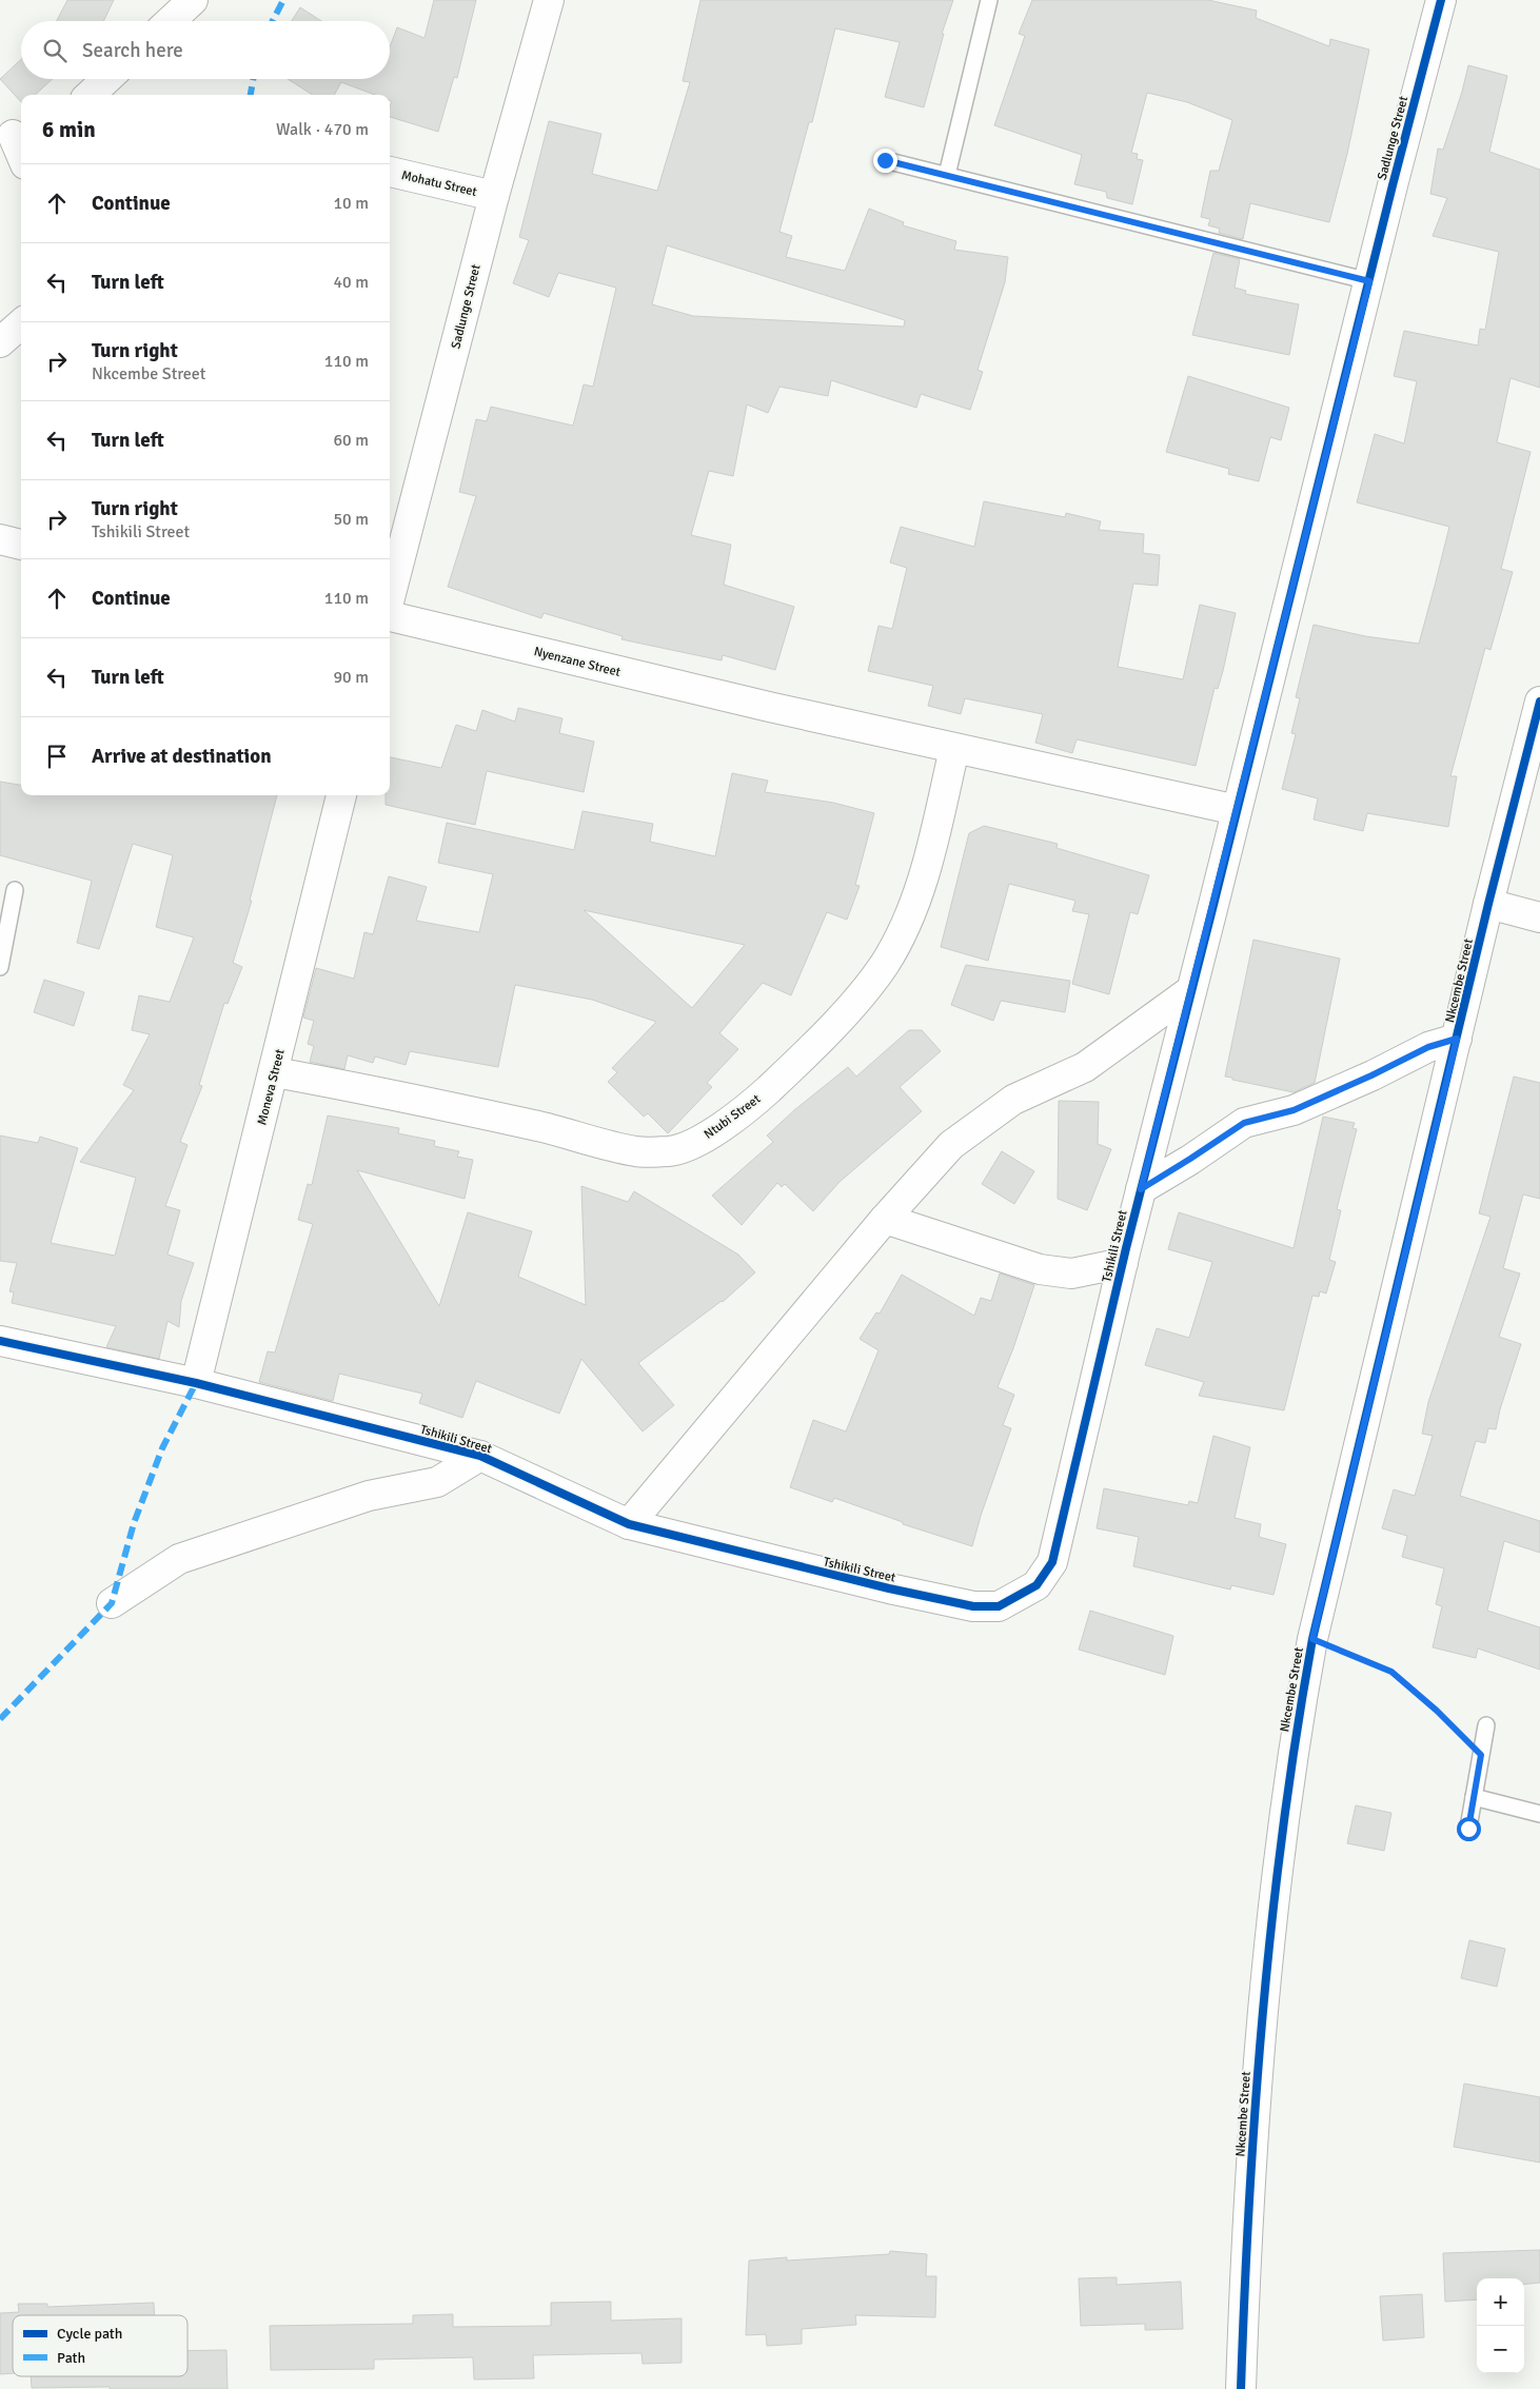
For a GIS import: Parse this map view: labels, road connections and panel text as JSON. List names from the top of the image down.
{
  "streets": {
    "street": [
      "Sadlunge Street",
      "Mohatu Street",
      "Nyenzane Street",
      "Nkcembe Street",
      "Moneva Street",
      "Ntubi Street",
      "Tshikili Street"
    ]
  },
  "crossings": [
    ["Sadlunge Street", "Mohatu Street"],
    ["Sadlunge Street", "Nyenzane Street"],
    ["Sadlunge Street", "Tshikili Street"],
    ["Nyenzane Street", "Ntubi Street"],
    ["Nyenzane Street", "Tshikili Street"],
    ["Moneva Street", "Ntubi Street"],
    ["Moneva Street", "Tshikili Street"]
  ],
  "legend": ["Cycle path", "Path"],
  "page": {
    "search": "Search here",
    "heading": ["6 min", "Walk · 470 m"],
    "list": [
      ["Continue", "10 m"],
      ["Turn left", "40 m"],
      ["Turn right", "Nkcembe Street", "110 m"],
      ["Turn left", "60 m"],
      ["Turn right", "Tshikili Street", "50 m"],
      ["Continue", "110 m"],
      ["Turn left", "90 m"],
      "Arrive at destination"
    ],
    "map_buttons": ["+", "−"]
  }
}
